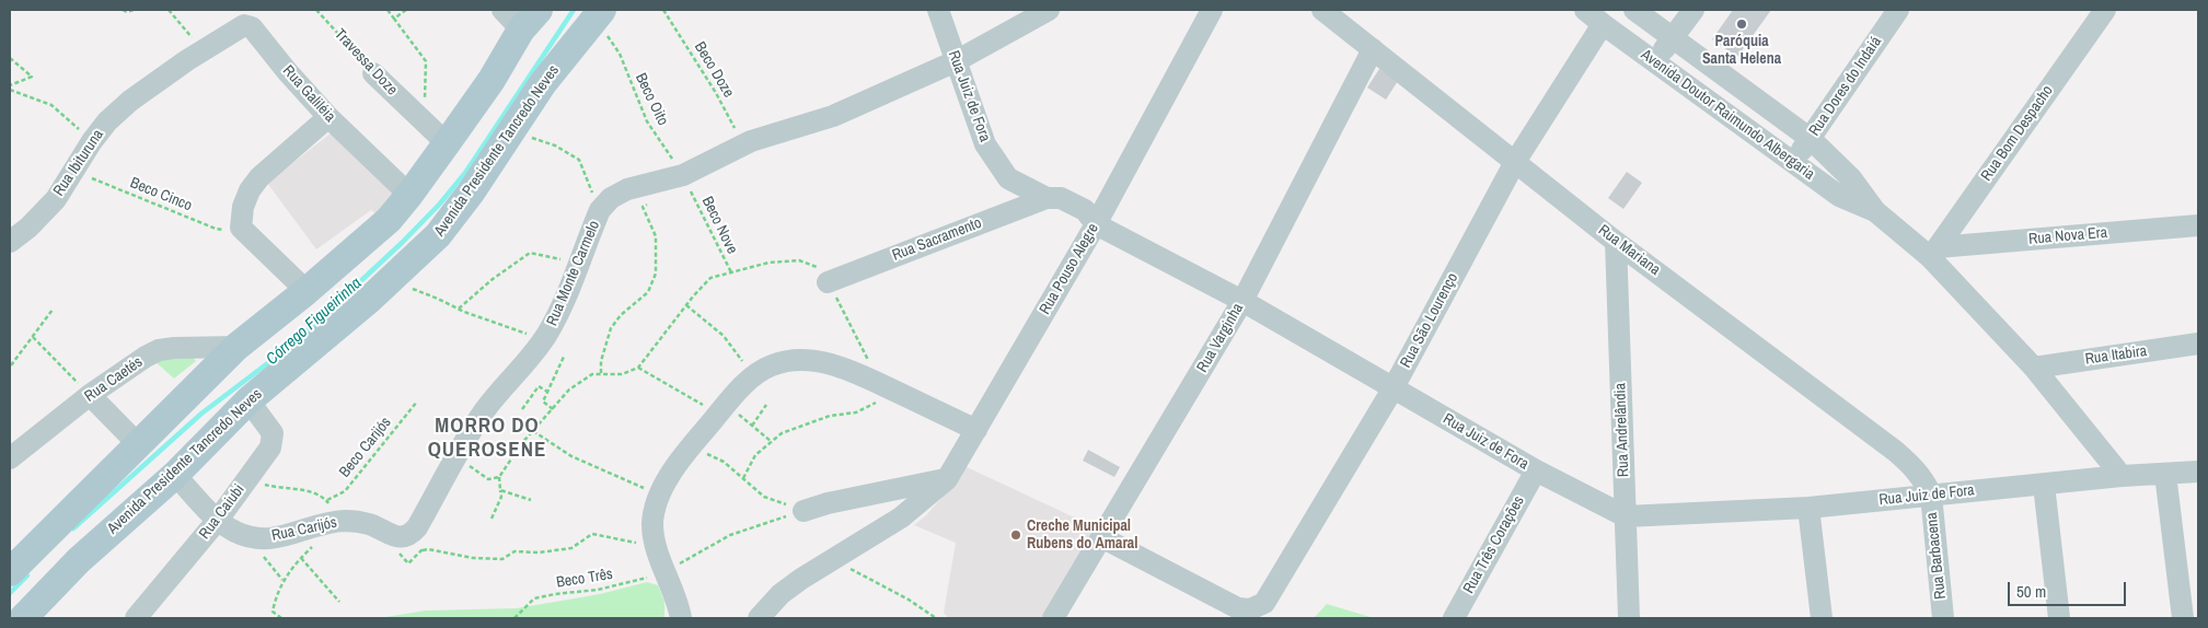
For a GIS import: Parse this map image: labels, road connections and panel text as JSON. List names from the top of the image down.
{
  "streets": {
    "main road": ["Avenida Presidente Tancredo Neves"],
    "street": [
      "Travessa Doze",
      "Rua Dores do Indaiá",
      "Rua Galiléia",
      "Rua Juiz de Fora",
      "Avenida Doutor Raimundo Albergaria",
      "Rua Bom Despacho",
      "Rua Ibituruna",
      "Rua Nova Era",
      "Rua Sacramento",
      "Rua Mariana",
      "Rua Pouso Alegre",
      "Rua Monte Carmelo",
      "Rua São Lourenço",
      "Rua Varginha",
      "Rua Itabira",
      "Rua Caetés",
      "Rua Andrelândia",
      "Rua Caiubi",
      "Rua Carijós",
      "Rua Três Corações",
      "Rua Barbacena"
    ],
    "path": [
      "Beco Doze",
      "Beco Oito",
      "Beco Cinco",
      "Beco Nove",
      "Beco Carijós",
      "Beco Três"
    ]
  },
  "crossings": [
    ["Beco Doze", "Rua Monte Carmelo"],
    ["Rua Dores do Indaiá", "Avenida Doutor Raimundo Albergaria"],
    ["Rua Galiléia", "Rua Ibituruna"],
    ["Rua Juiz de Fora", "Avenida Doutor Raimundo Albergaria"],
    ["Rua Juiz de Fora", "Rua Sacramento"],
    ["Rua Juiz de Fora", "Rua Mariana"],
    ["Rua Juiz de Fora", "Rua Pouso Alegre"],
    ["Rua Juiz de Fora", "Rua Monte Carmelo"],
    ["Rua Juiz de Fora", "Rua São Lourenço"],
    ["Rua Juiz de Fora", "Rua Varginha"],
    ["Rua Juiz de Fora", "Rua Andrelândia"],
    ["Rua Juiz de Fora", "Rua Três Corações"],
    ["Rua Juiz de Fora", "Rua Barbacena"],
    ["Beco Oito", "Avenida Presidente Tancredo Neves"],
    ["Beco Oito", "Beco Nove"],
    ["Beco Oito", "Rua Monte Carmelo"],
    ["Avenida Doutor Raimundo Albergaria", "Rua Bom Despacho"],
    ["Avenida Doutor Raimundo Albergaria", "Rua Nova Era"],
    ["Avenida Doutor Raimundo Albergaria", "Rua São Lourenço"],
    ["Avenida Doutor Raimundo Albergaria", "Rua Itabira"],
    ["Rua Bom Despacho", "Rua Nova Era"],
    ["Avenida Presidente Tancredo Neves", "Rua Caiubi"],
    ["Avenida Presidente Tancredo Neves", "Rua Carijós"],
    ["Rua Ibituruna", "Beco Cinco"],
    ["Beco Nove", "Rua Monte Carmelo"],
    ["Rua Mariana", "Rua São Lourenço"],
    ["Rua Mariana", "Rua Varginha"],
    ["Rua Mariana", "Rua Andrelândia"],
    ["Rua Mariana", "Rua Barbacena"],
    ["Rua Monte Carmelo", "Rua Carijós"],
    ["Rua São Lourenço", "Rua Varginha"],
    ["Rua Caiubi", "Rua Carijós"]
  ],
  "districts": ["MORRO DO QUEROSENE"],
  "water": ["Córrego Figueirinha"],
  "places": ["Paróquia Santa Helena", "Creche Municipal Rubens do Amaral"],
  "scale_bar": "50 m"
}
